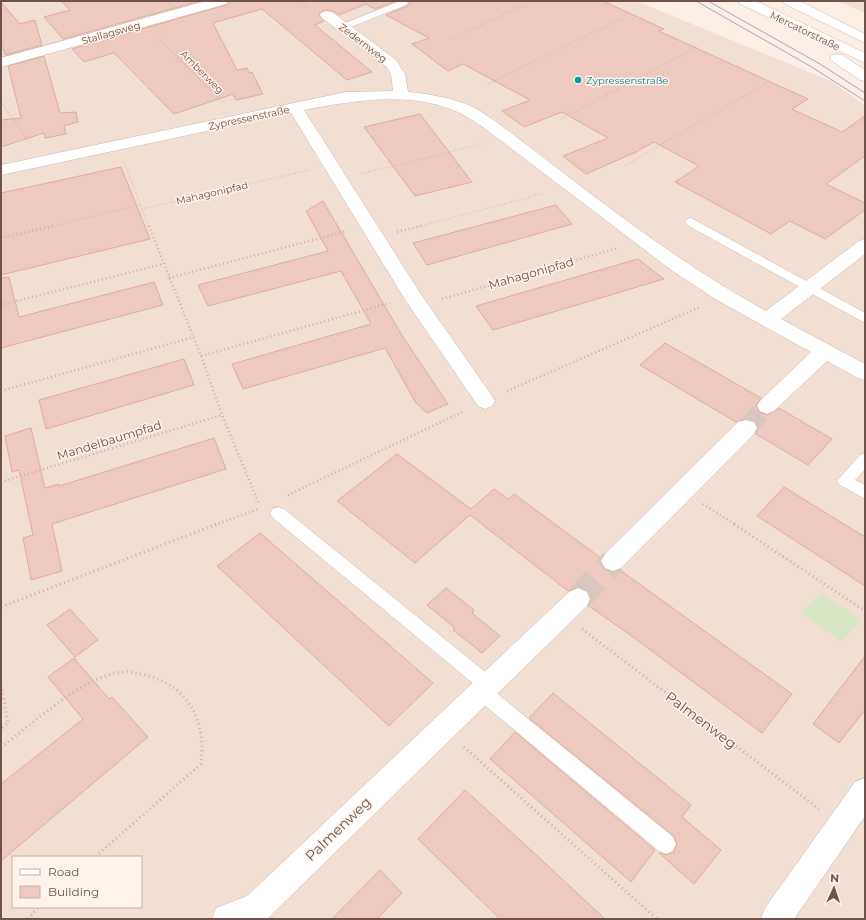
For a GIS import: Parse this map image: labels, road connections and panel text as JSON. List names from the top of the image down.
{
  "streets": {
    "street": [
      "Mercatorstraße",
      "Stallagsweg",
      "Zedernweg",
      "Zypressenstraße",
      "Palmenweg"
    ],
    "path": ["Amberweg", "Mahagonipfad", "Mandelbaumpfad"]
  },
  "crossings": [
    ["Stallagsweg", "Amberweg"],
    ["Zedernweg", "Zypressenstraße"],
    ["Amberweg", "Zypressenstraße"],
    ["Zypressenstraße", "Mahagonipfad"]
  ],
  "places": ["Zypressenstraße"],
  "legend": ["Road", "Building"],
  "north": "top"
}
